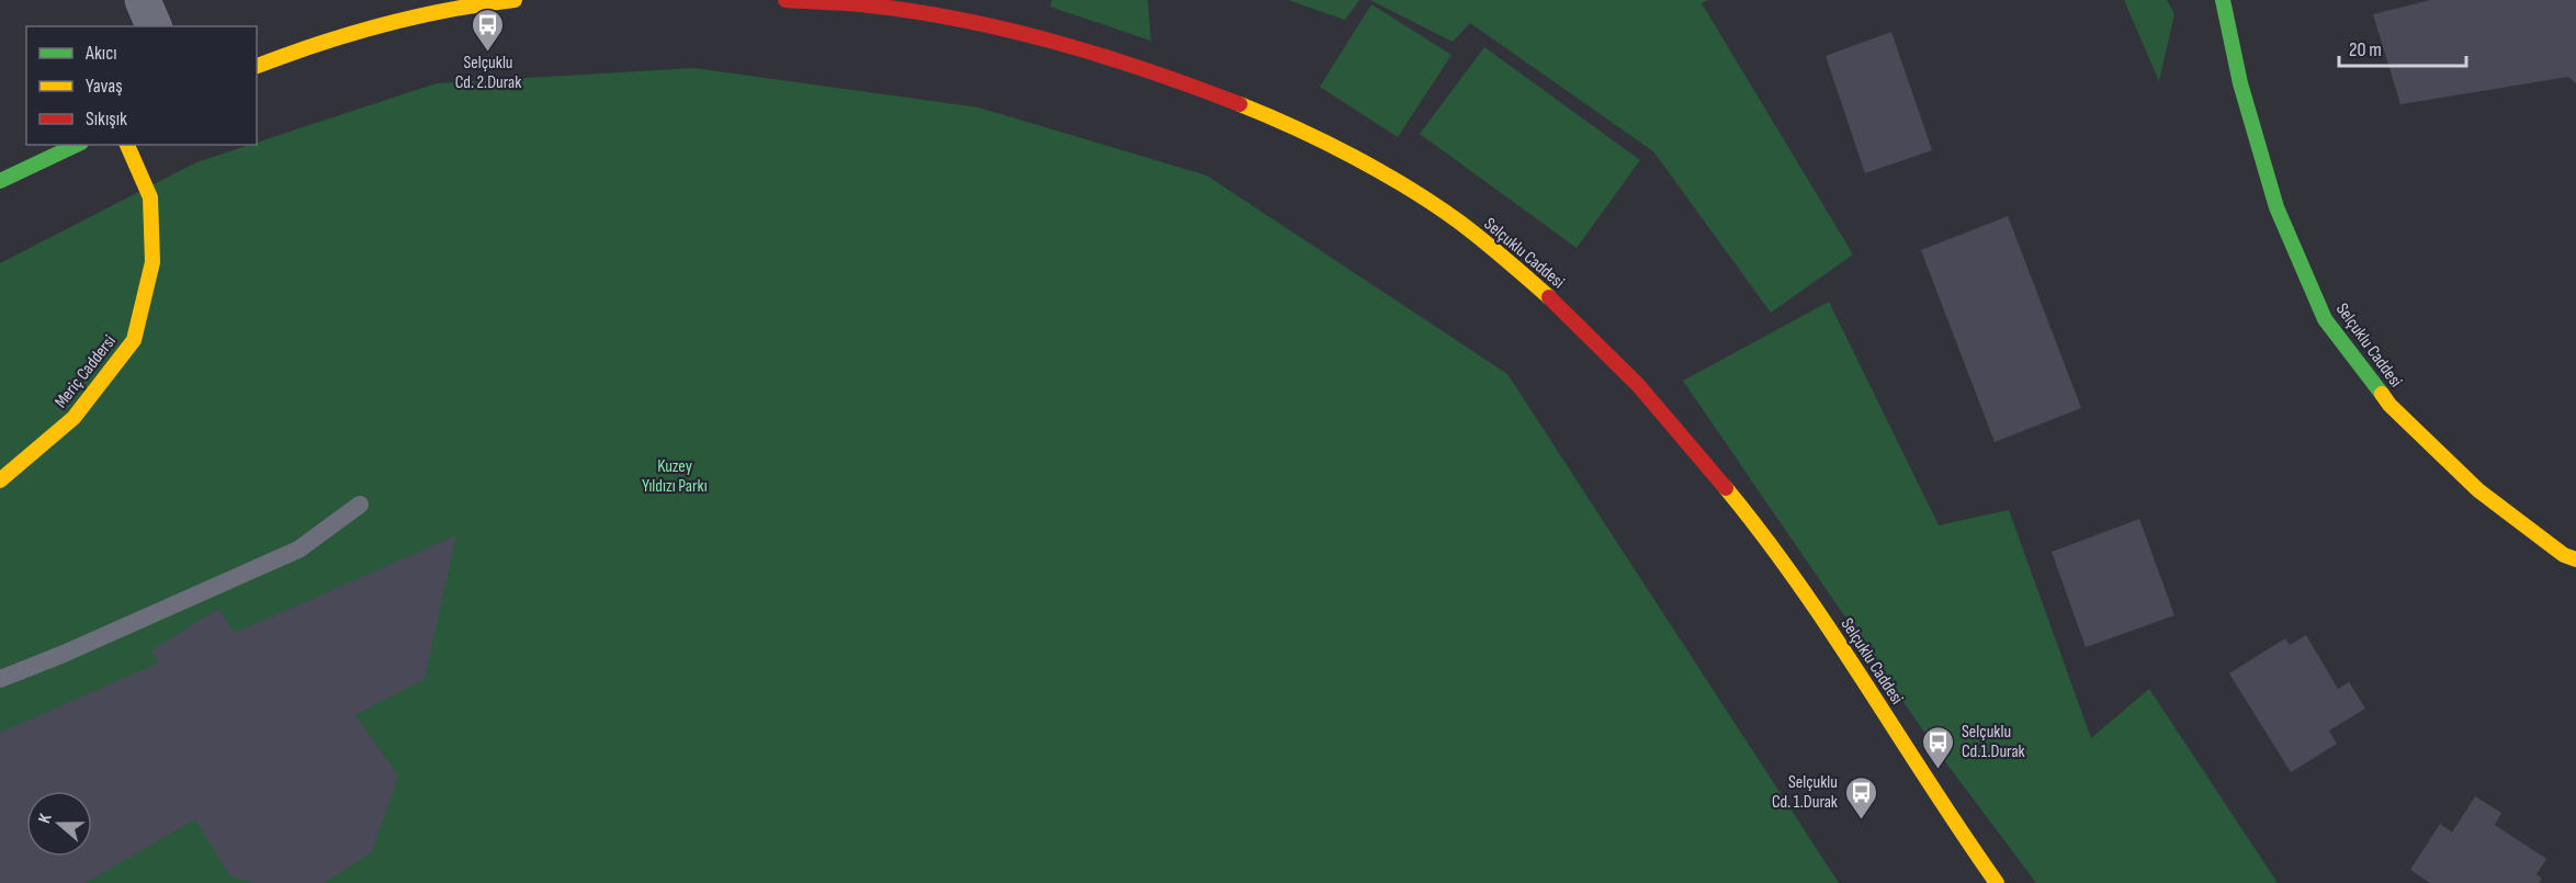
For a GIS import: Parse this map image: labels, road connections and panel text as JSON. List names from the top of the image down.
{
  "streets": {
    "street": ["Selçuklu Caddesi", "Meriç Caddersi"]
  },
  "parks": ["Kuzey Yıldızı Parkı"],
  "places": {
    "bus stop": ["Selçuklu Cd. 2.Durak", "Selçuklu Cd.1.Durak", "Selçuklu Cd. 1.Durak"]
  },
  "legend": ["Akıcı", "Yavaş", "Sıkışık"],
  "scale_bar": "20 m",
  "north": "left"
}
